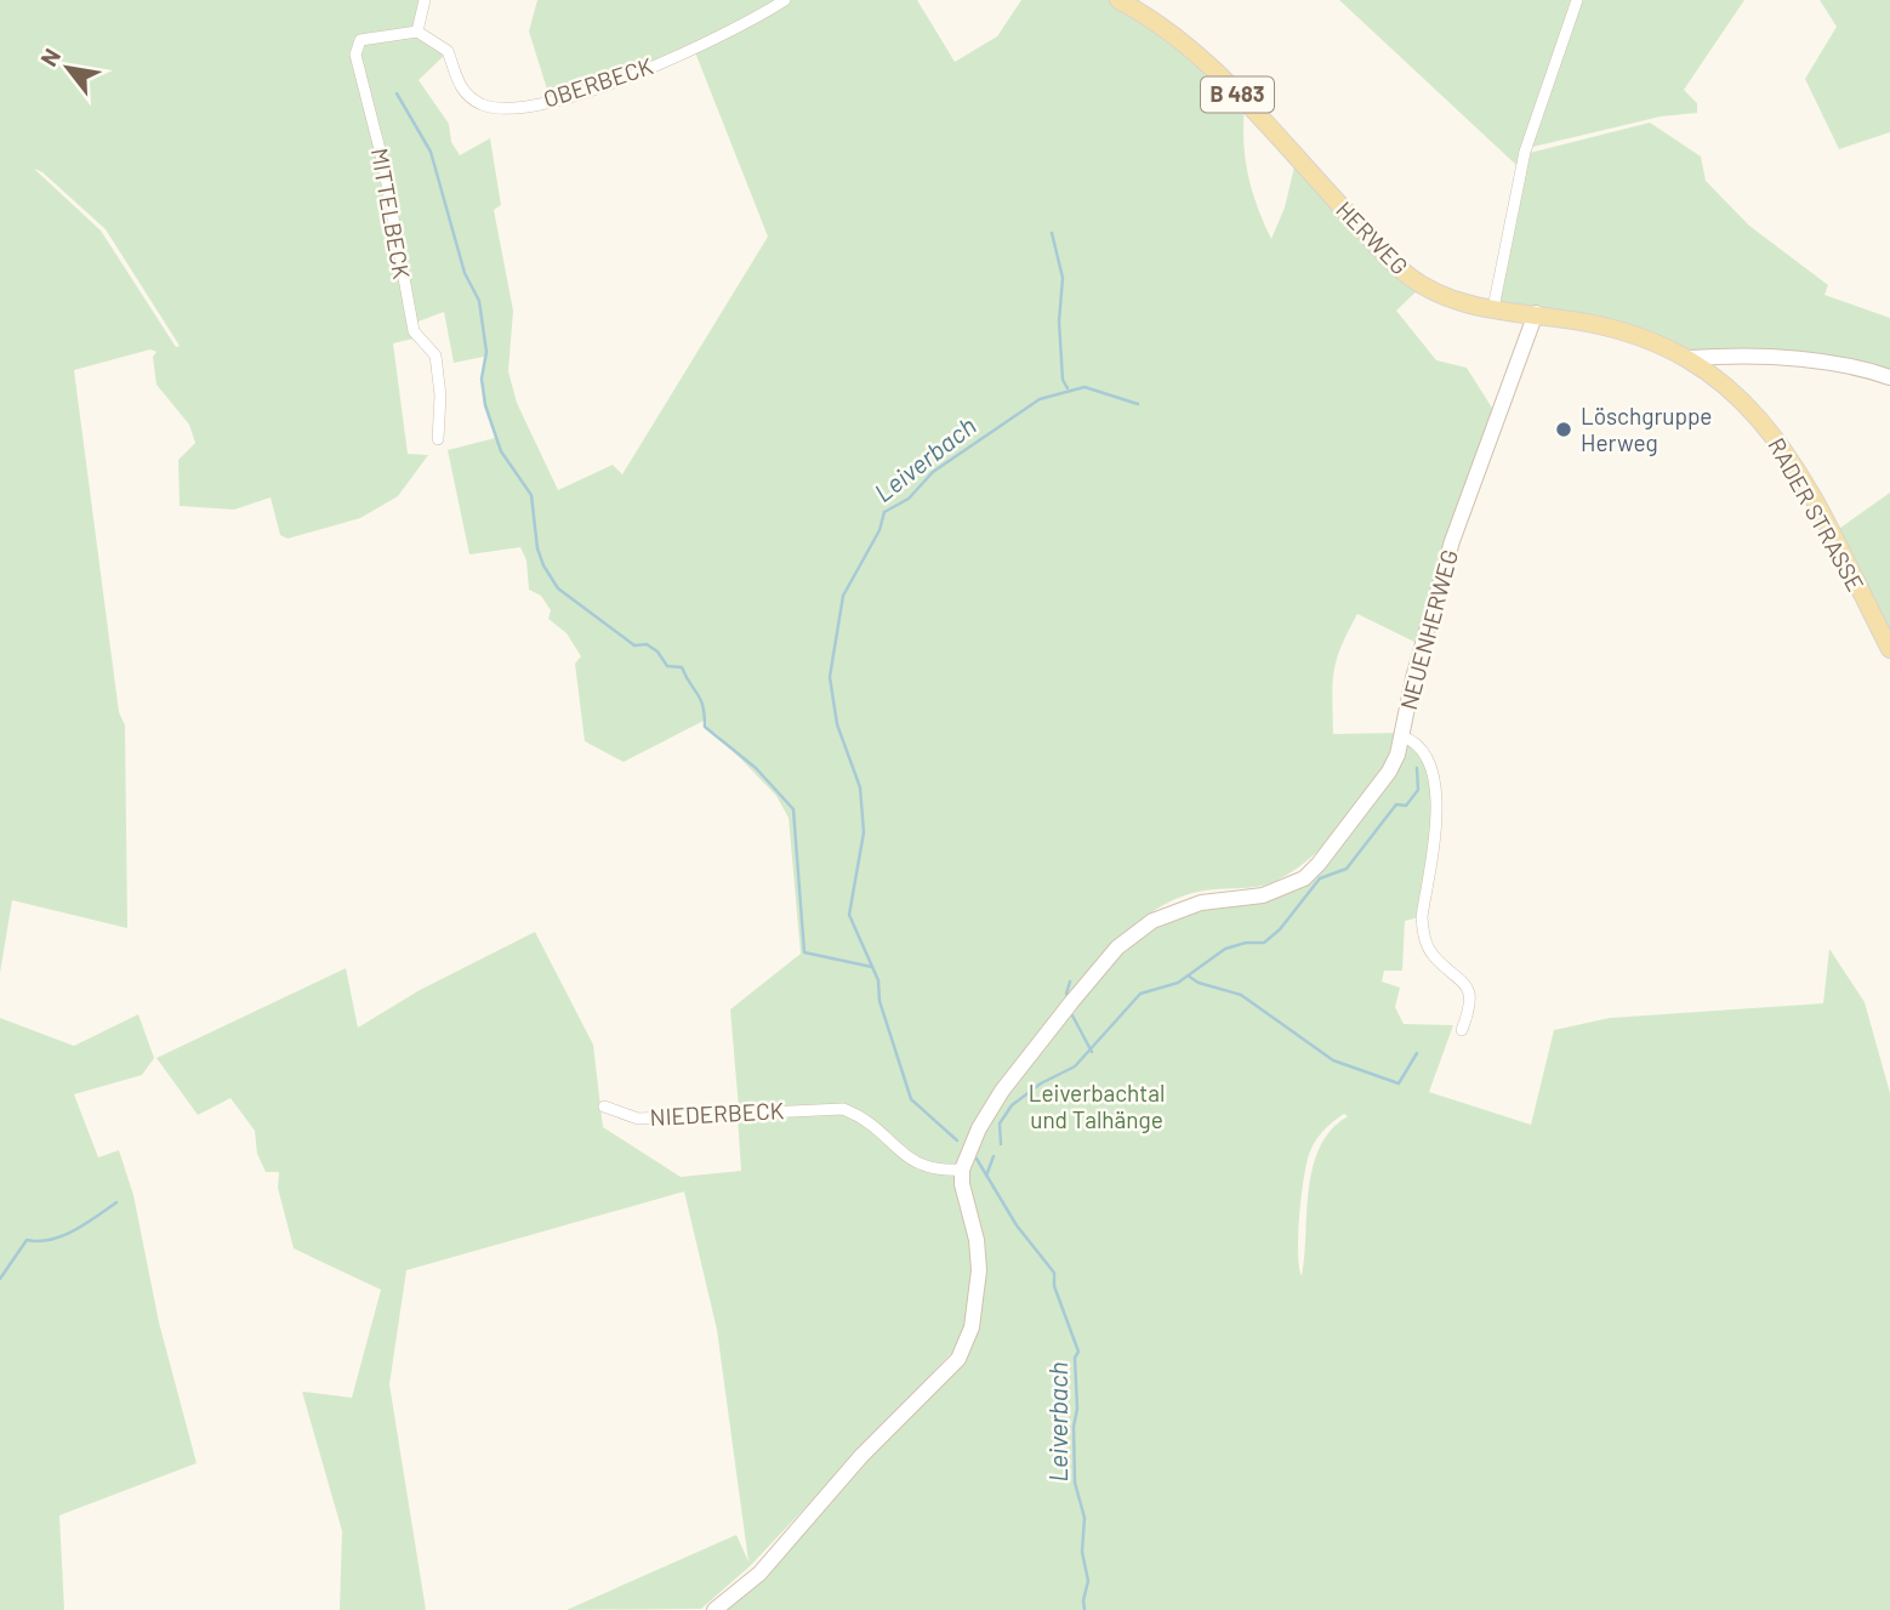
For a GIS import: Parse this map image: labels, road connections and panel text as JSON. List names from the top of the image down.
{
  "streets": {
    "main road": ["B 483", "HERWEG", "RADER STRASSE"],
    "street": [
      "OBERBECK",
      "MITTELBECK",
      "NEUENHERWEG",
      "NIEDERBECK"
    ]
  },
  "crossings": [
    ["OBERBECK", "MITTELBECK"],
    ["HERWEG", "RADER STRASSE"],
    ["HERWEG", "NEUENHERWEG"]
  ],
  "water": ["Leiverbach"],
  "parks": ["Leiverbachtal und Talhänge"],
  "places": ["Löschgruppe Herweg"],
  "north": "top left"
}
